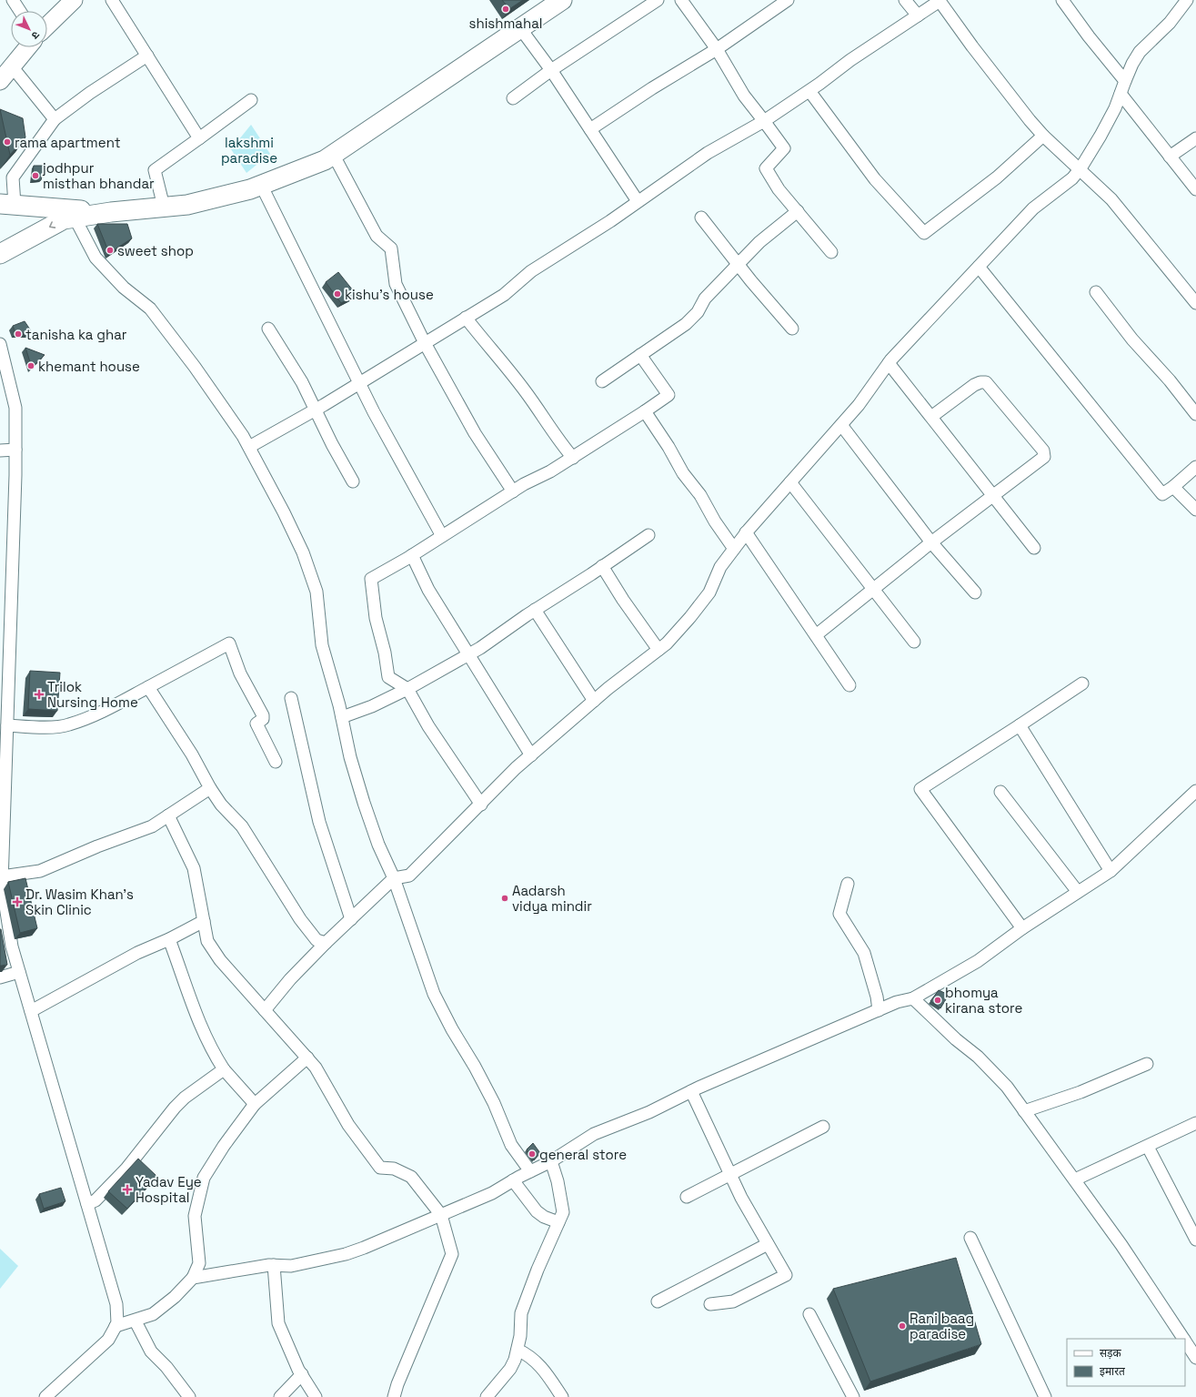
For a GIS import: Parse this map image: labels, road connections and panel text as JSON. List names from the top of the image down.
{
  "parks": ["lakshmi paradise"],
  "places": {
    "other": [
      "shishmahal",
      "rama apartment",
      "jodhpur misthan bhandar",
      "sweet shop",
      "kishu's house",
      "tanisha ka ghar",
      "khemant house",
      "Aadarsh vidya mindir",
      "bhomya kirana store",
      "general store",
      "Rani baag paradise"
    ],
    "health": ["Trilok Nursing Home", "Dr. Wasim Khan's Skin Clinic", "Yadav Eye Hospital"]
  },
  "legend": ["सड़क", "इमारत"],
  "north": "bottom right"
}
